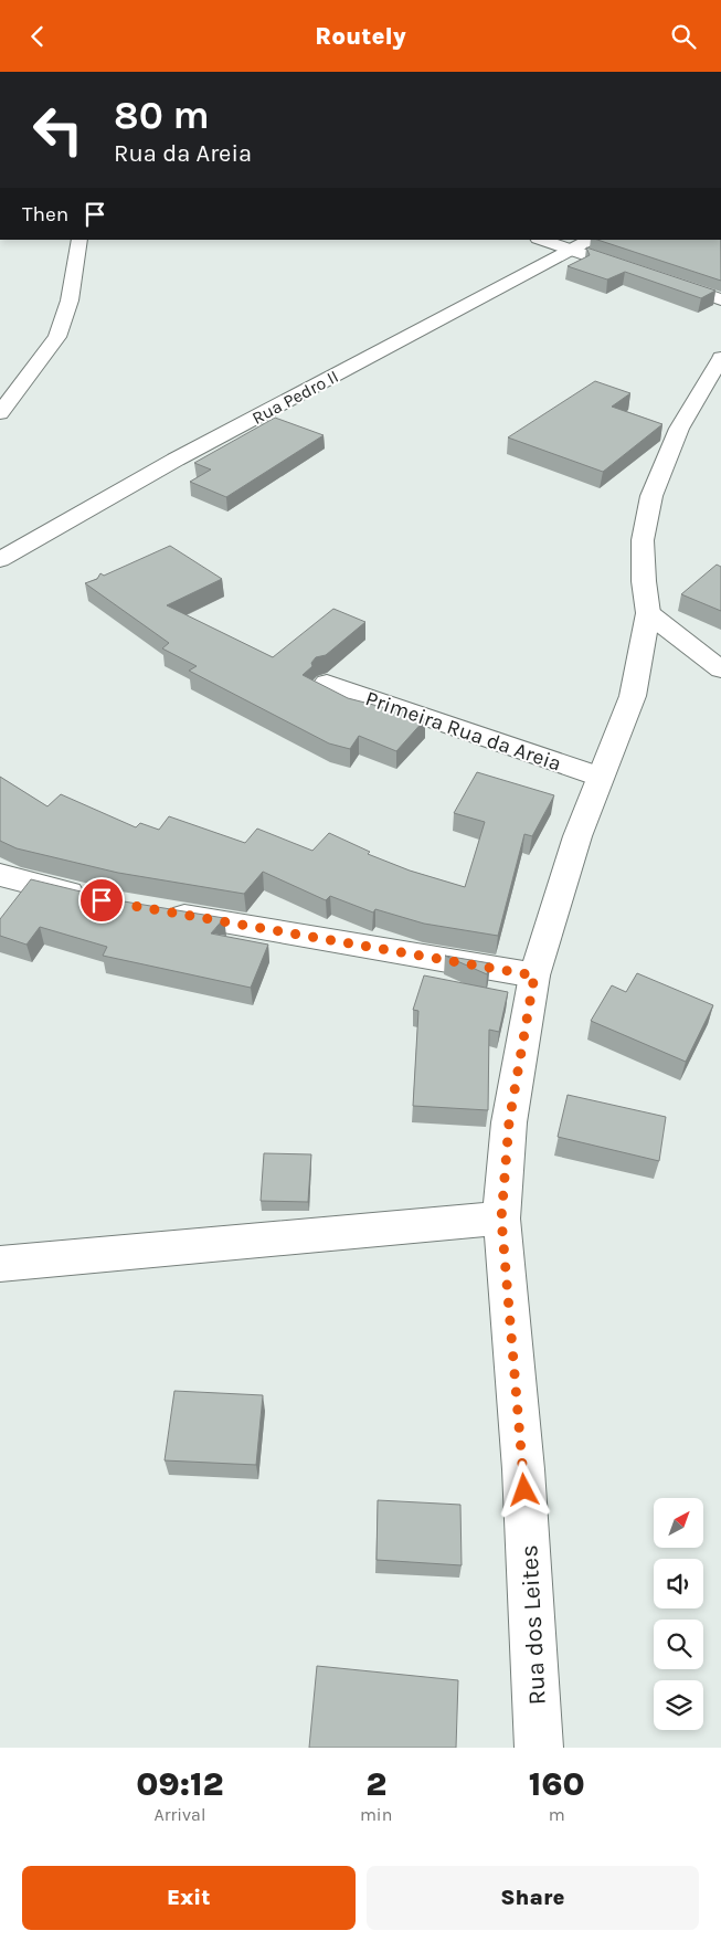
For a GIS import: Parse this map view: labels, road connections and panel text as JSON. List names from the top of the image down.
{
  "streets": {
    "street": ["Rua Pedro II", "Primeira Rua da Areia", "Rua dos Leites"]
  },
  "crossings": [
    ["Primeira Rua da Areia", "Rua dos Leites"]
  ],
  "north": "top right",
  "page": {
    "header": "Routely",
    "turn": ["80 m", "Rua da Areia"],
    "then": "Then",
    "eta": [
      "09:12",
      "Arrival",
      "2",
      "min",
      "160",
      "m"
    ],
    "buttons": ["Exit", "Share"]
  }
}
